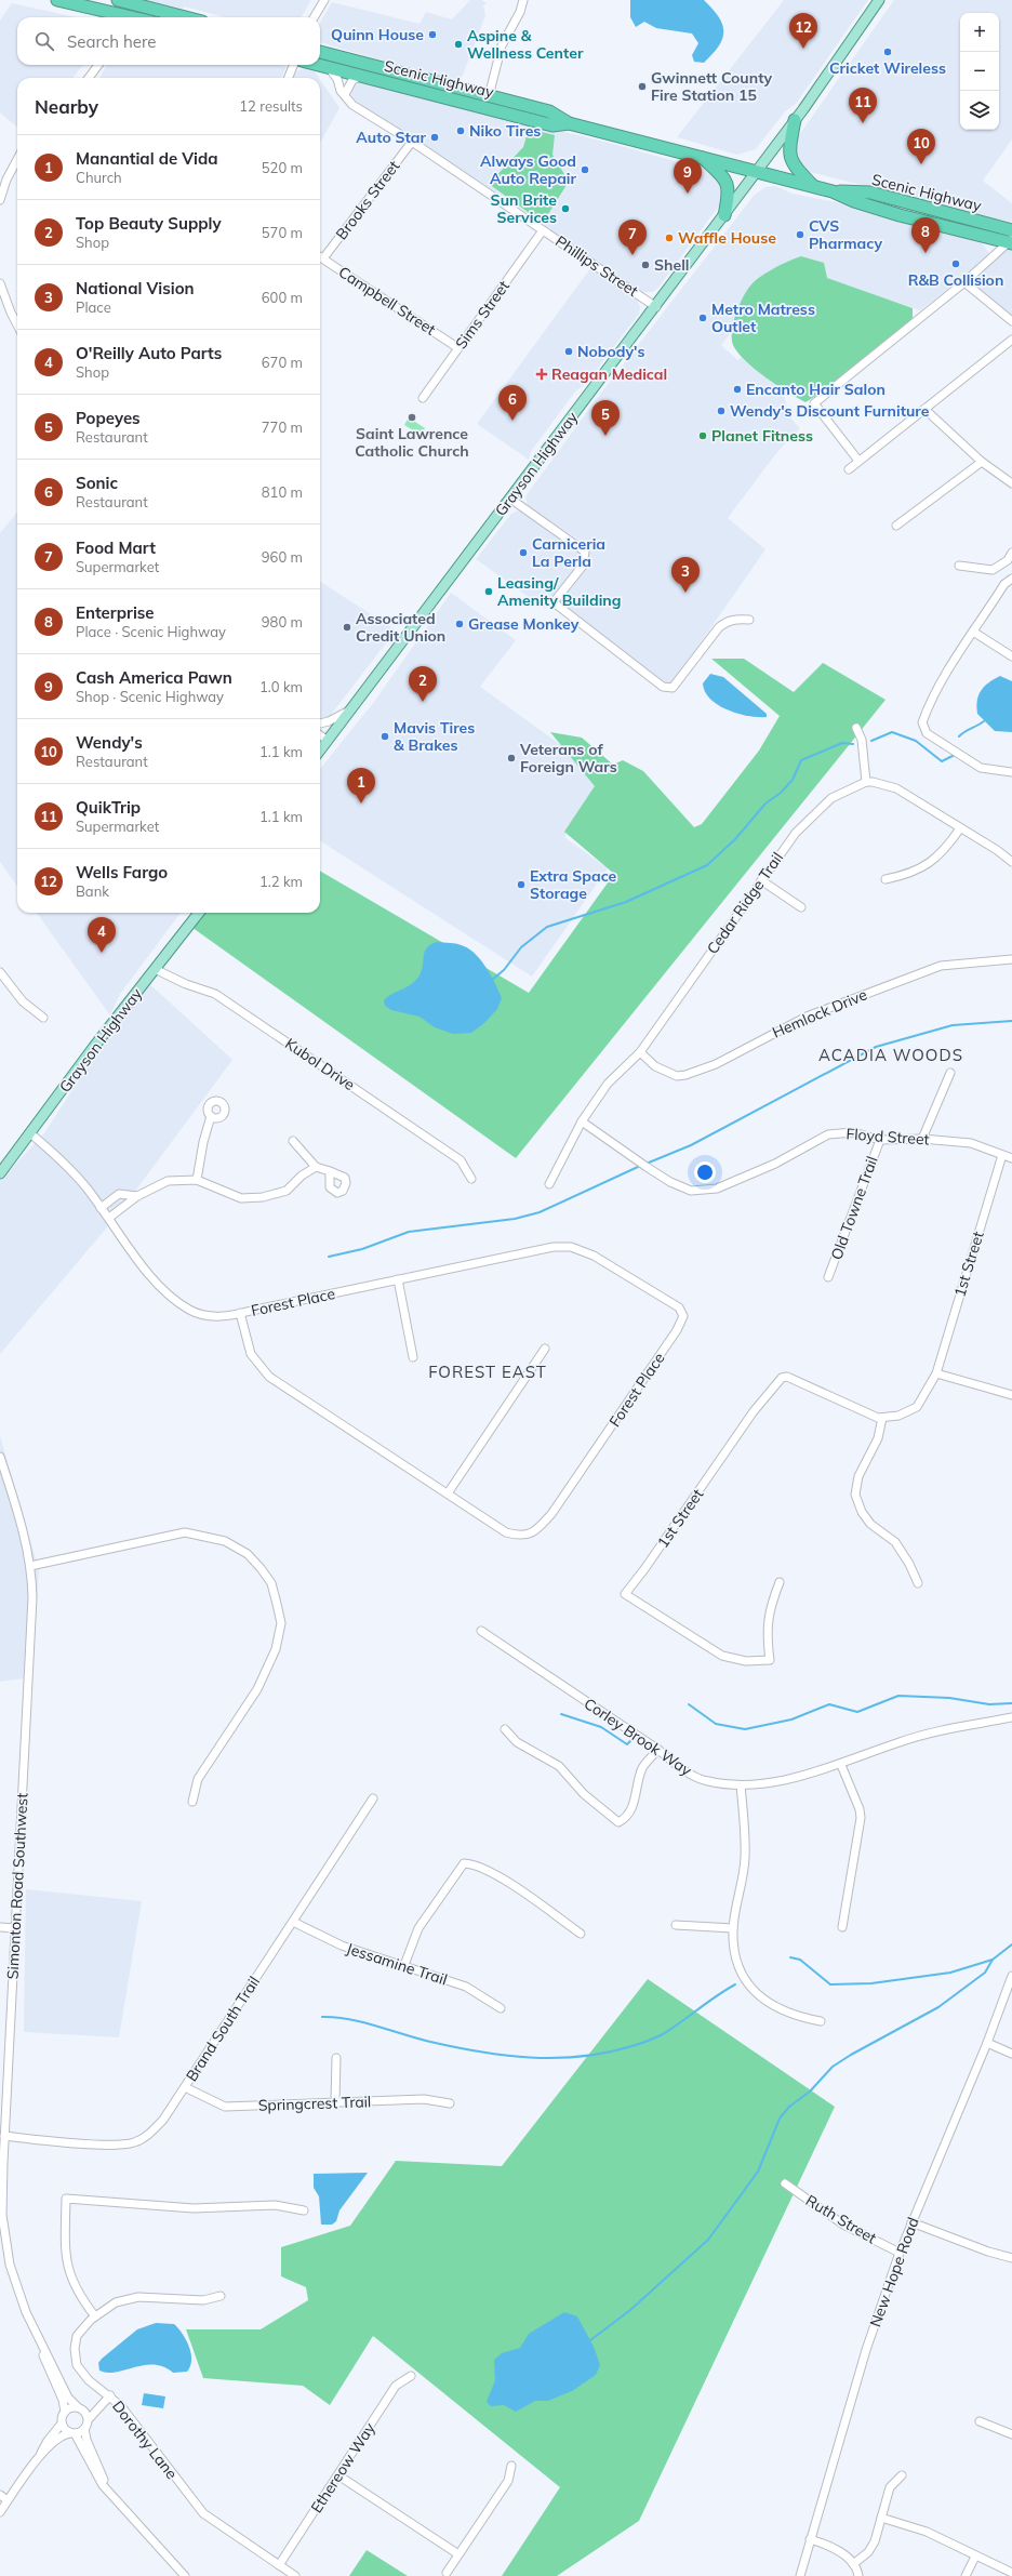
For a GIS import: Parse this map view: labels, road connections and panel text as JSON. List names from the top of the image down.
{
  "streets": {
    "highway": ["Scenic Highway"],
    "main road": ["Grayson Highway"],
    "street": [
      "Brooks Street",
      "Phillips Street",
      "Campbell Street",
      "Sims Street",
      "Cedar Ridge Trail",
      "Hemlock Drive",
      "Kubol Drive",
      "Floyd Street",
      "Old Towne Trail",
      "1st Street",
      "Forest Place",
      "Corley Brook Way",
      "Simonton Road Southwest",
      "Jessamine Trail",
      "Brand South Trail",
      "Springcrest Trail",
      "Ruth Street",
      "New Hope Road",
      "Dorothy Lane",
      "Ethereow Way"
    ]
  },
  "crossings": [
    ["Scenic Highway", "Phillips Street"],
    ["Scenic Highway", "Grayson Highway"],
    ["Brooks Street", "Phillips Street"],
    ["Brooks Street", "Campbell Street"],
    ["Phillips Street", "Sims Street"],
    ["Phillips Street", "Grayson Highway"],
    ["Campbell Street", "Sims Street"],
    ["Grayson Highway", "Kubol Drive"],
    ["Grayson Highway", "Forest Place"],
    ["Cedar Ridge Trail", "Hemlock Drive"],
    ["Cedar Ridge Trail", "Floyd Street"],
    ["Floyd Street", "Old Towne Trail"],
    ["Floyd Street", "1st Street"],
    ["Simonton Road Southwest", "Brand South Trail"],
    ["Jessamine Trail", "Brand South Trail"],
    ["Brand South Trail", "Springcrest Trail"],
    ["Ruth Street", "New Hope Road"],
    ["Dorothy Lane", "Ethereow Way"]
  ],
  "districts": ["ACADIA WOODS", "FOREST EAST"],
  "places": {
    "other": [
      "Quinn House",
      "Aspine & Wellness Center",
      "Cricket Wireless",
      "Gwinnett County Fire Station 15",
      "Niko Tires",
      "Auto Star",
      "Always Good Auto Repair",
      "Sun Brite Services",
      "CVS Pharmacy",
      "Waffle House",
      "R&B Collision",
      "Shell",
      "Metro Matress Outlet",
      "Nobody's",
      "Encanto Hair Salon",
      "Wendy's Discount Furniture",
      "Saint Lawrence Catholic Church",
      "Planet Fitness",
      "Carniceria La Perla",
      "Leasing/ Amenity Building",
      "Grease Monkey",
      "Associated Credit Union",
      "Mavis Tires & Brakes",
      "Veterans of Foreign Wars",
      "Extra Space Storage"
    ],
    "health": ["Reagan Medical"]
  },
  "page": {
    "map_buttons": ["+", "−"],
    "pins": [
      "12",
      "11",
      "10",
      "9",
      "8",
      "7",
      "6",
      "5",
      "3",
      "2",
      "1",
      "4"
    ],
    "search": "Search here",
    "heading": ["Nearby", "12 results"],
    "list": [
      {
        "mark": "1",
        "name": "Manantial de Vida",
        "note": "Church",
        "value": "520 m"
      },
      {
        "mark": "2",
        "name": "Top Beauty Supply",
        "note": "Shop",
        "value": "570 m"
      },
      {
        "mark": "3",
        "name": "National Vision",
        "note": "Place",
        "value": "600 m"
      },
      {
        "mark": "4",
        "name": "O'Reilly Auto Parts",
        "note": "Shop",
        "value": "670 m"
      },
      {
        "mark": "5",
        "name": "Popeyes",
        "note": "Restaurant",
        "value": "770 m"
      },
      {
        "mark": "6",
        "name": "Sonic",
        "note": "Restaurant",
        "value": "810 m"
      },
      {
        "mark": "7",
        "name": "Food Mart",
        "note": "Supermarket",
        "value": "960 m"
      },
      {
        "mark": "8",
        "name": "Enterprise",
        "note": "Place · Scenic Highway",
        "value": "980 m"
      },
      {
        "mark": "9",
        "name": "Cash America Pawn",
        "note": "Shop · Scenic Highway",
        "value": "1.0 km"
      },
      {
        "mark": "10",
        "name": "Wendy's",
        "note": "Restaurant",
        "value": "1.1 km"
      },
      {
        "mark": "11",
        "name": "QuikTrip",
        "note": "Supermarket",
        "value": "1.1 km"
      },
      {
        "mark": "12",
        "name": "Wells Fargo",
        "note": "Bank",
        "value": "1.2 km"
      }
    ]
  }
}
